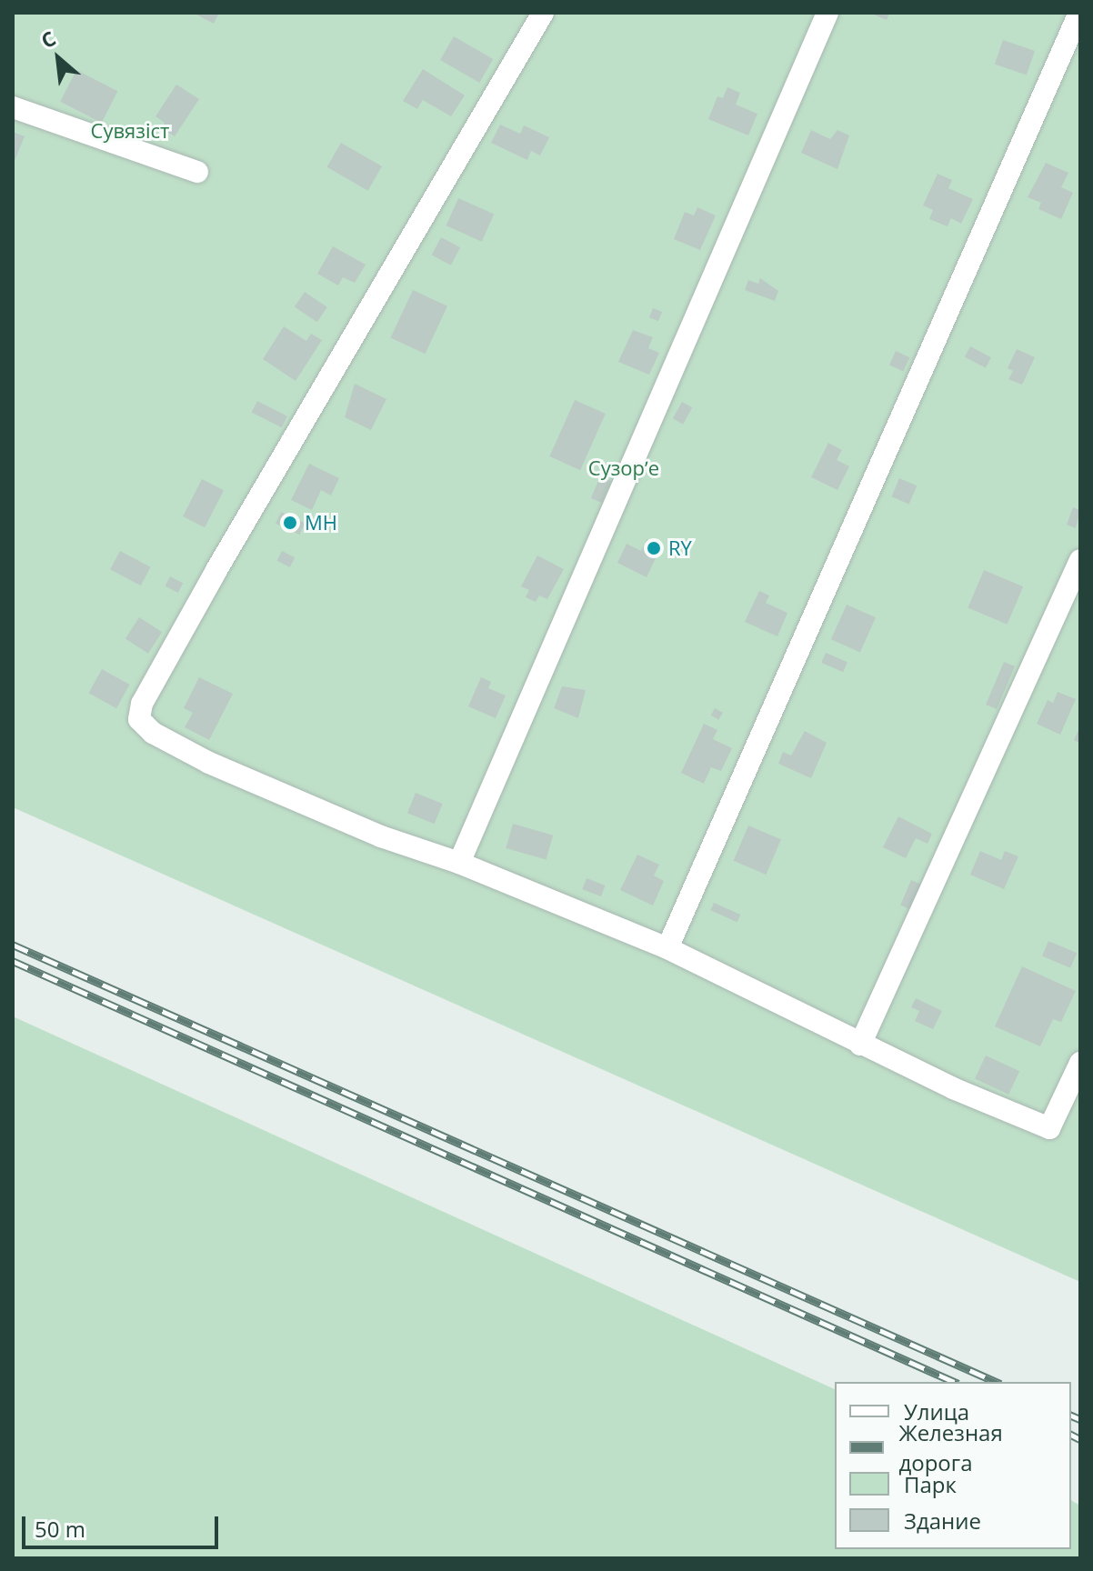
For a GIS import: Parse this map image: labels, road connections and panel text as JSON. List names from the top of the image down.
{
  "parks": ["Сувязіст", "Сузорʼе"],
  "places": ["МН", "RY"],
  "legend": [
    "Улица",
    "Железная дорога",
    "Парк",
    "Здание"
  ],
  "scale_bar": "50 m",
  "north": "top left"
}
